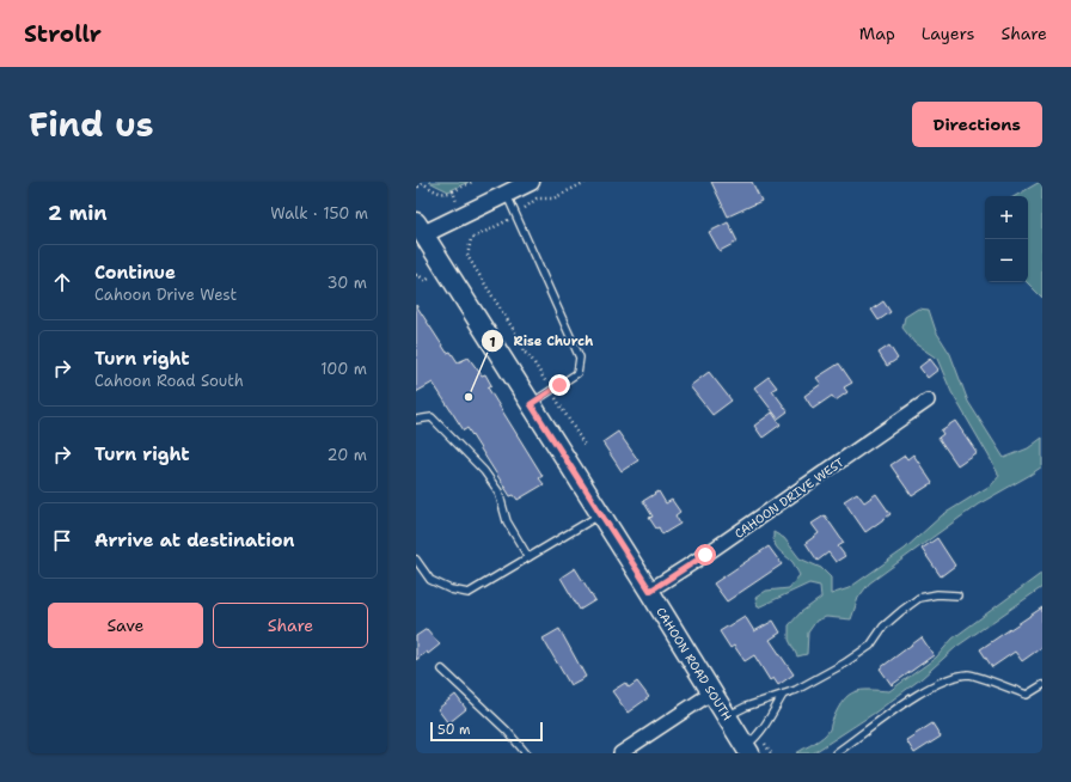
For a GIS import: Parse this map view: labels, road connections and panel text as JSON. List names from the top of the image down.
{
  "streets": {
    "main road": ["CAHOON ROAD SOUTH"],
    "street": ["CAHOON DRIVE WEST"]
  },
  "crossings": [
    ["CAHOON DRIVE WEST", "CAHOON ROAD SOUTH"]
  ],
  "places": ["Rise Church"],
  "scale_bar": "50 m",
  "page": {
    "header": "Strollr",
    "nav": ["Map", "Layers", "Share"],
    "title": "Find us",
    "buttons": [
      "Directions",
      ["Save", "Share"]
    ],
    "heading": ["2 min", "Walk · 150 m"],
    "map_buttons": ["+", "−"],
    "list": [
      ["Continue", "Cahoon Drive West", "30 m"],
      ["Turn right", "Cahoon Road South", "100 m"],
      ["Turn right", "20 m"],
      "Arrive at destination"
    ],
    "scale": "50 m"
  }
}
